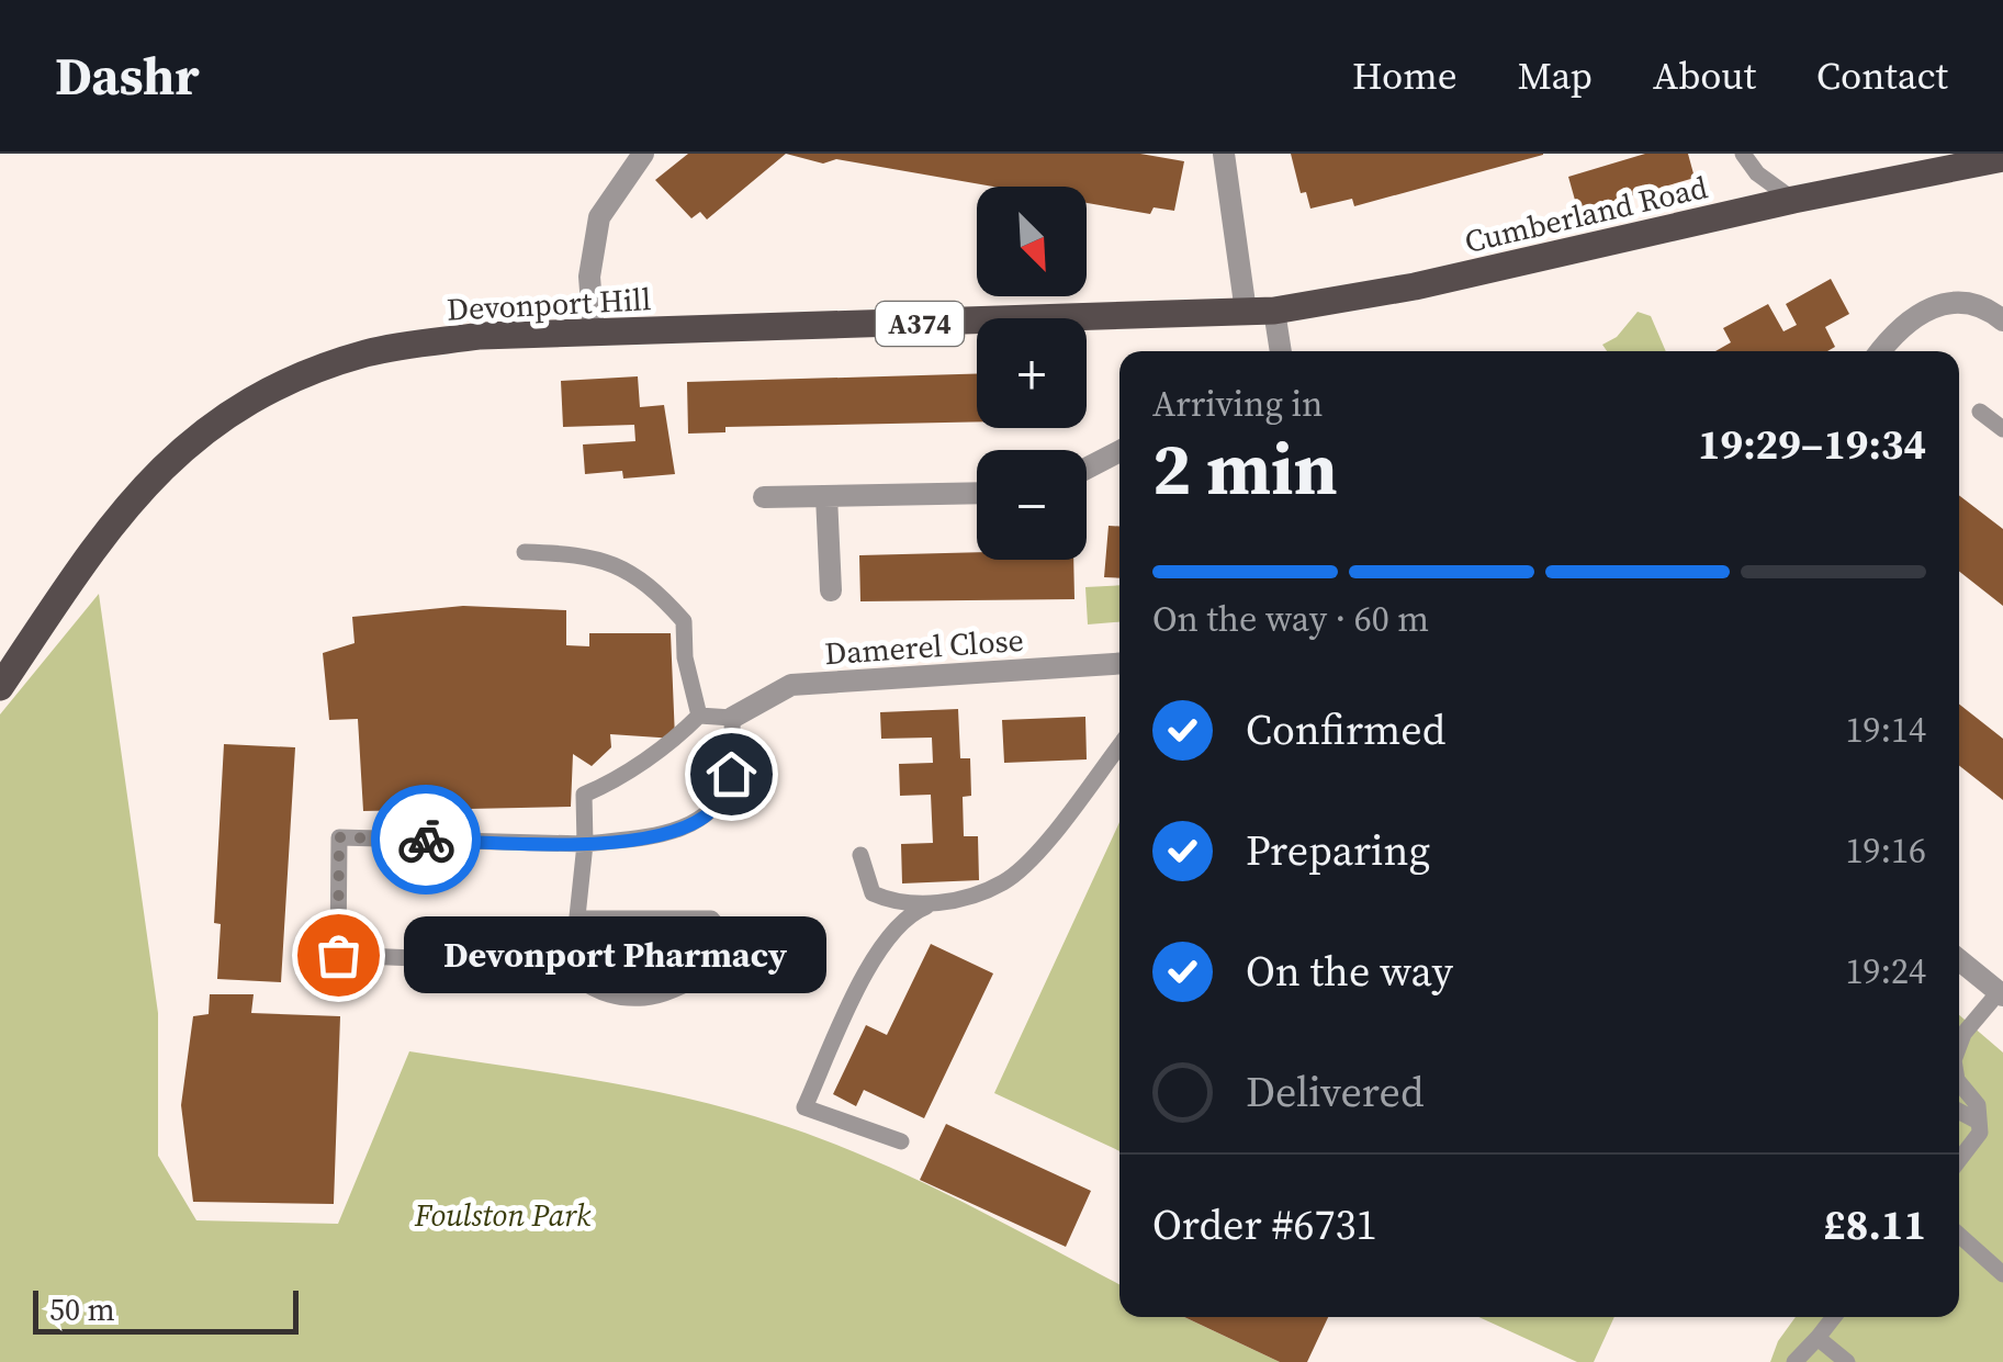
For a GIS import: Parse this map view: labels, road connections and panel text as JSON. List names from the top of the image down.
{
  "streets": {
    "main road": ["Cumberland Road", "Devonport Hill", "A374"],
    "street": ["Damerel Close"]
  },
  "crossings": [
    ["Cumberland Road", "Devonport Hill"]
  ],
  "parks": ["Foulston Park"],
  "places": ["Devonport Pharmacy"],
  "scale_bar": "50 m",
  "north": "bottom right",
  "page": {
    "header": "Dashr",
    "nav": [
      "Home",
      "Map",
      "About",
      "Contact"
    ],
    "map_buttons": ["+", "−"],
    "heading": ["2 min", "Arriving in", "19:29–19:34"],
    "panel": ["Order #6731", "£8.11"],
    "bar": "On the way · 60 m",
    "list": [
      ["Confirmed", "19:14"],
      ["Preparing", "19:16"],
      ["On the way", "19:24"],
      "Delivered"
    ],
    "bubble": "Devonport Pharmacy",
    "scale": "50 m"
  }
}
